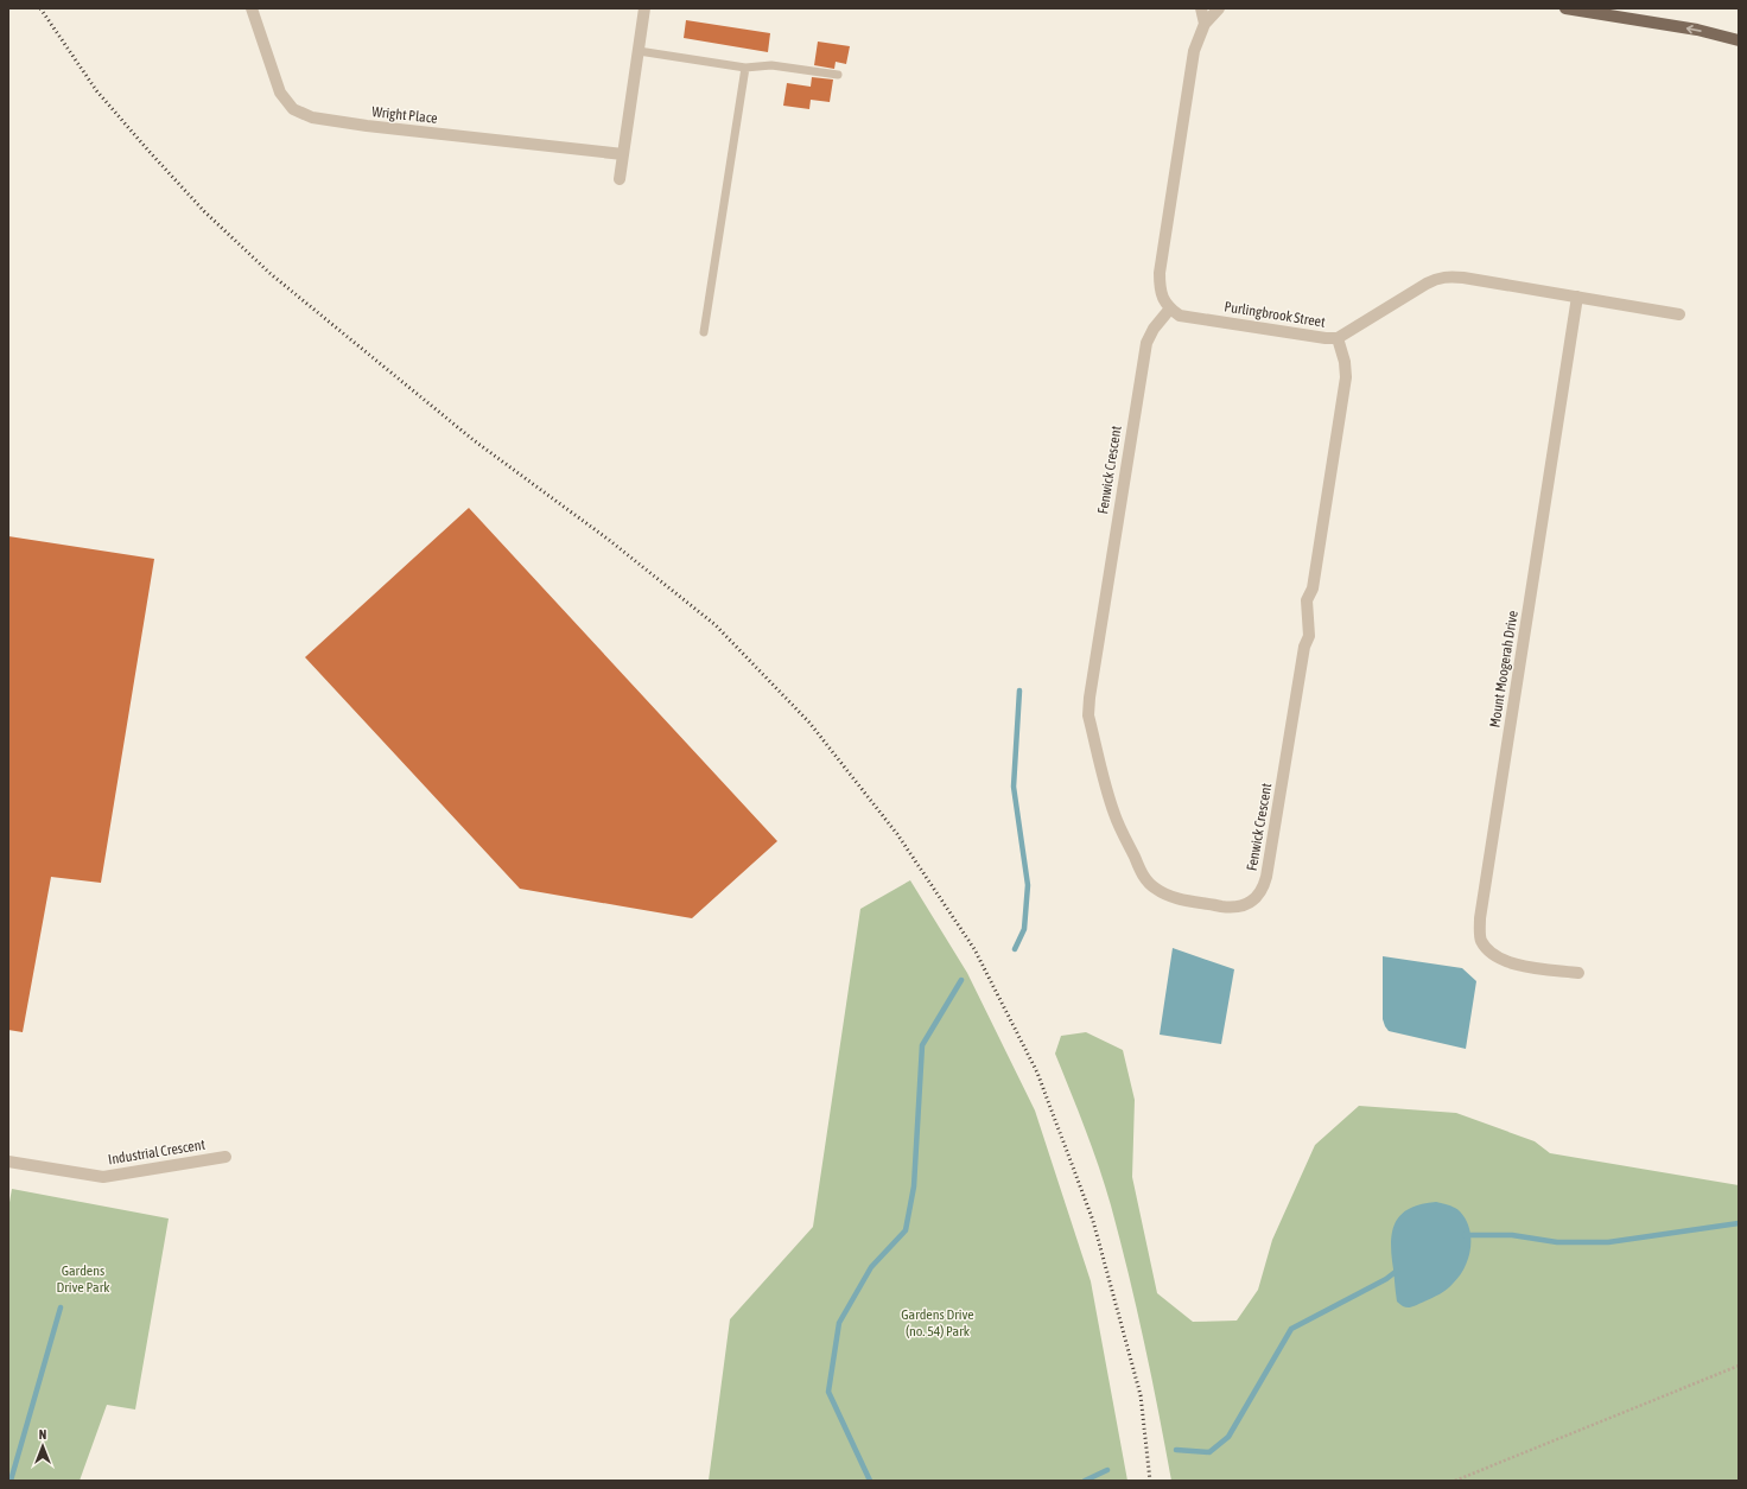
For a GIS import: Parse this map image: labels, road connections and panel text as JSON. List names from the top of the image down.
{
  "streets": {
    "street": [
      "Wright Place",
      "Purlingbrook Street",
      "Fenwick Crescent",
      "Mount Moogerah Drive",
      "Industrial Crescent"
    ]
  },
  "crossings": [
    ["Purlingbrook Street", "Fenwick Crescent"],
    ["Purlingbrook Street", "Mount Moogerah Drive"]
  ],
  "parks": ["Gardens Drive Park", "Gardens Drive (no. 54) Park"],
  "north": "top"
}
